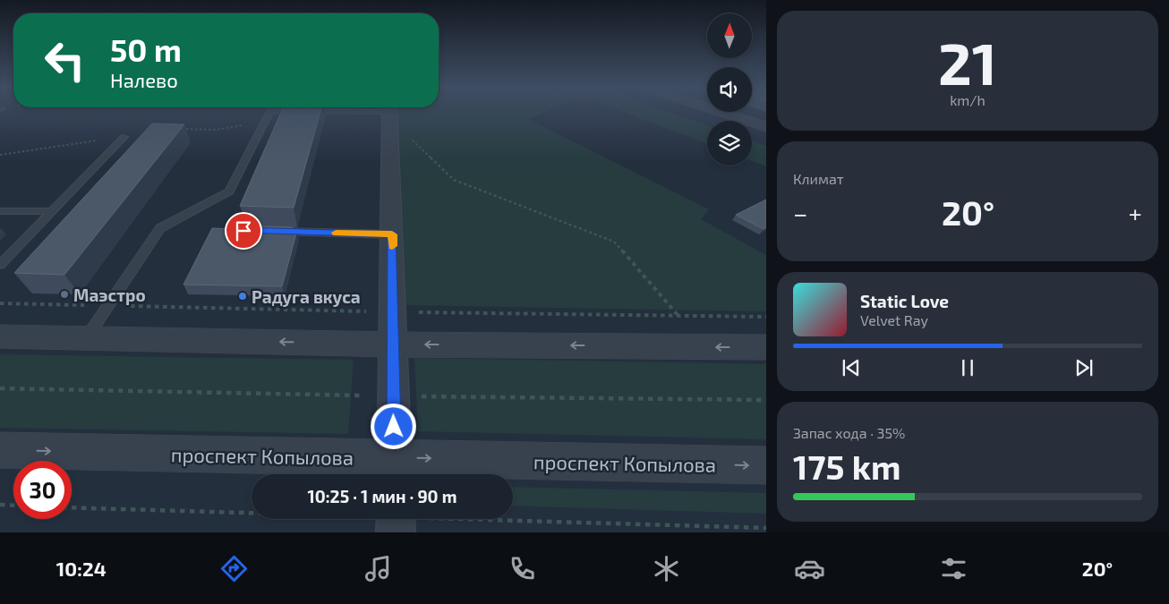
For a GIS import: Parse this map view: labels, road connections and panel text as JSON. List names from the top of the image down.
{
  "streets": {
    "street": ["проспект Копылова"]
  },
  "places": ["Маэстро", "Радуга вкуса"],
  "north": "top",
  "page": {
    "tile": [
      ["21", "km/h"],
      "Климат",
      ["Запас хода · 35%", "175 km"]
    ],
    "turn": ["50 m", "Налево"],
    "heat": ["−", "20°", "+"],
    "song": ["Static Love", "Velvet Ray"],
    "limit": "30",
    "trip": "10:25 · 1 мин · 90 m",
    "tabs": ["10:24", "20°"]
  }
}
